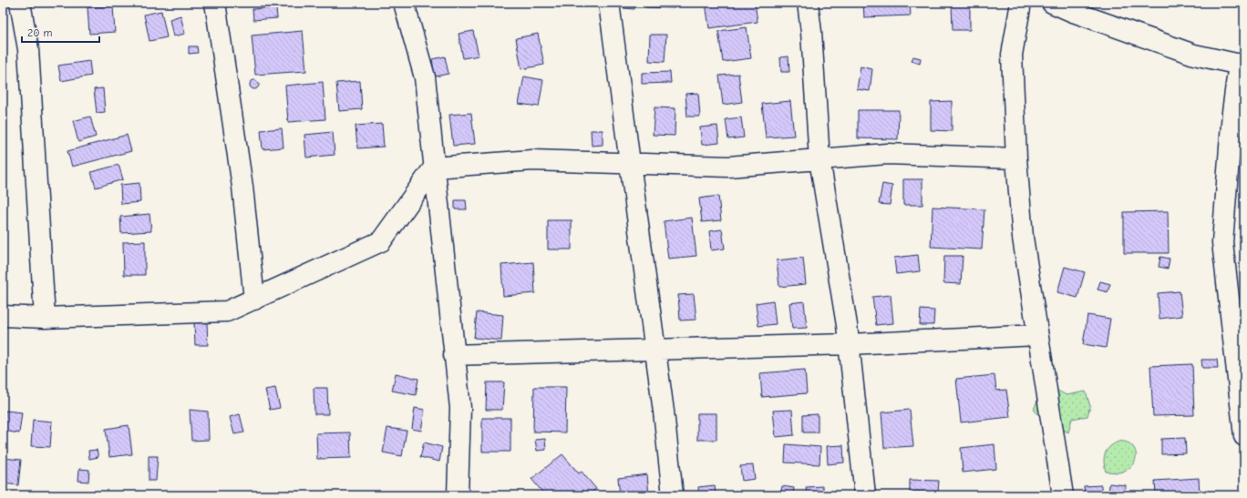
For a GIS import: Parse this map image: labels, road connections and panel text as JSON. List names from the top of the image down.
{
  "scale_bar": "20 m"
}
